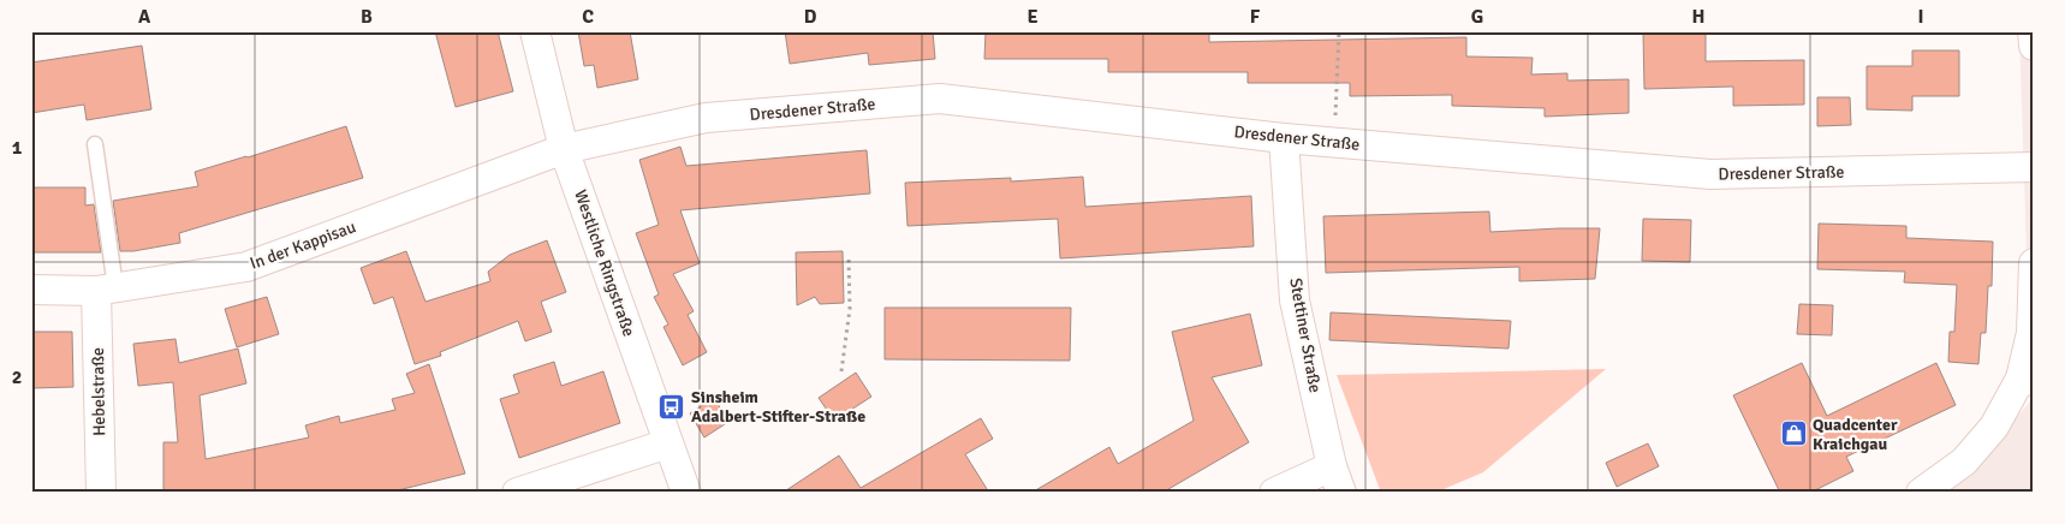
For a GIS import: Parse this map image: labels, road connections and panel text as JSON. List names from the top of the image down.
{
  "streets": {
    "street": [
      "Dresdener Straße",
      "In der Kappisau",
      "Westliche Ringstraße",
      "Stettiner Straße",
      "Hebelstraße"
    ]
  },
  "crossings": [
    ["Dresdener Straße", "In der Kappisau"],
    ["Dresdener Straße", "Westliche Ringstraße"],
    ["Dresdener Straße", "Stettiner Straße"],
    ["In der Kappisau", "Westliche Ringstraße"],
    ["In der Kappisau", "Hebelstraße"]
  ],
  "places": {
    "bus stop": ["Sinsheim Adalbert-Stifter-Straße"],
    "shop": ["Quadcenter Kraichgau"]
  },
  "grid": {
    "columns": [
      "A",
      "B",
      "C",
      "D",
      "E",
      "F",
      "G",
      "H",
      "I"
    ],
    "rows": ["1", "2"]
  }
}
